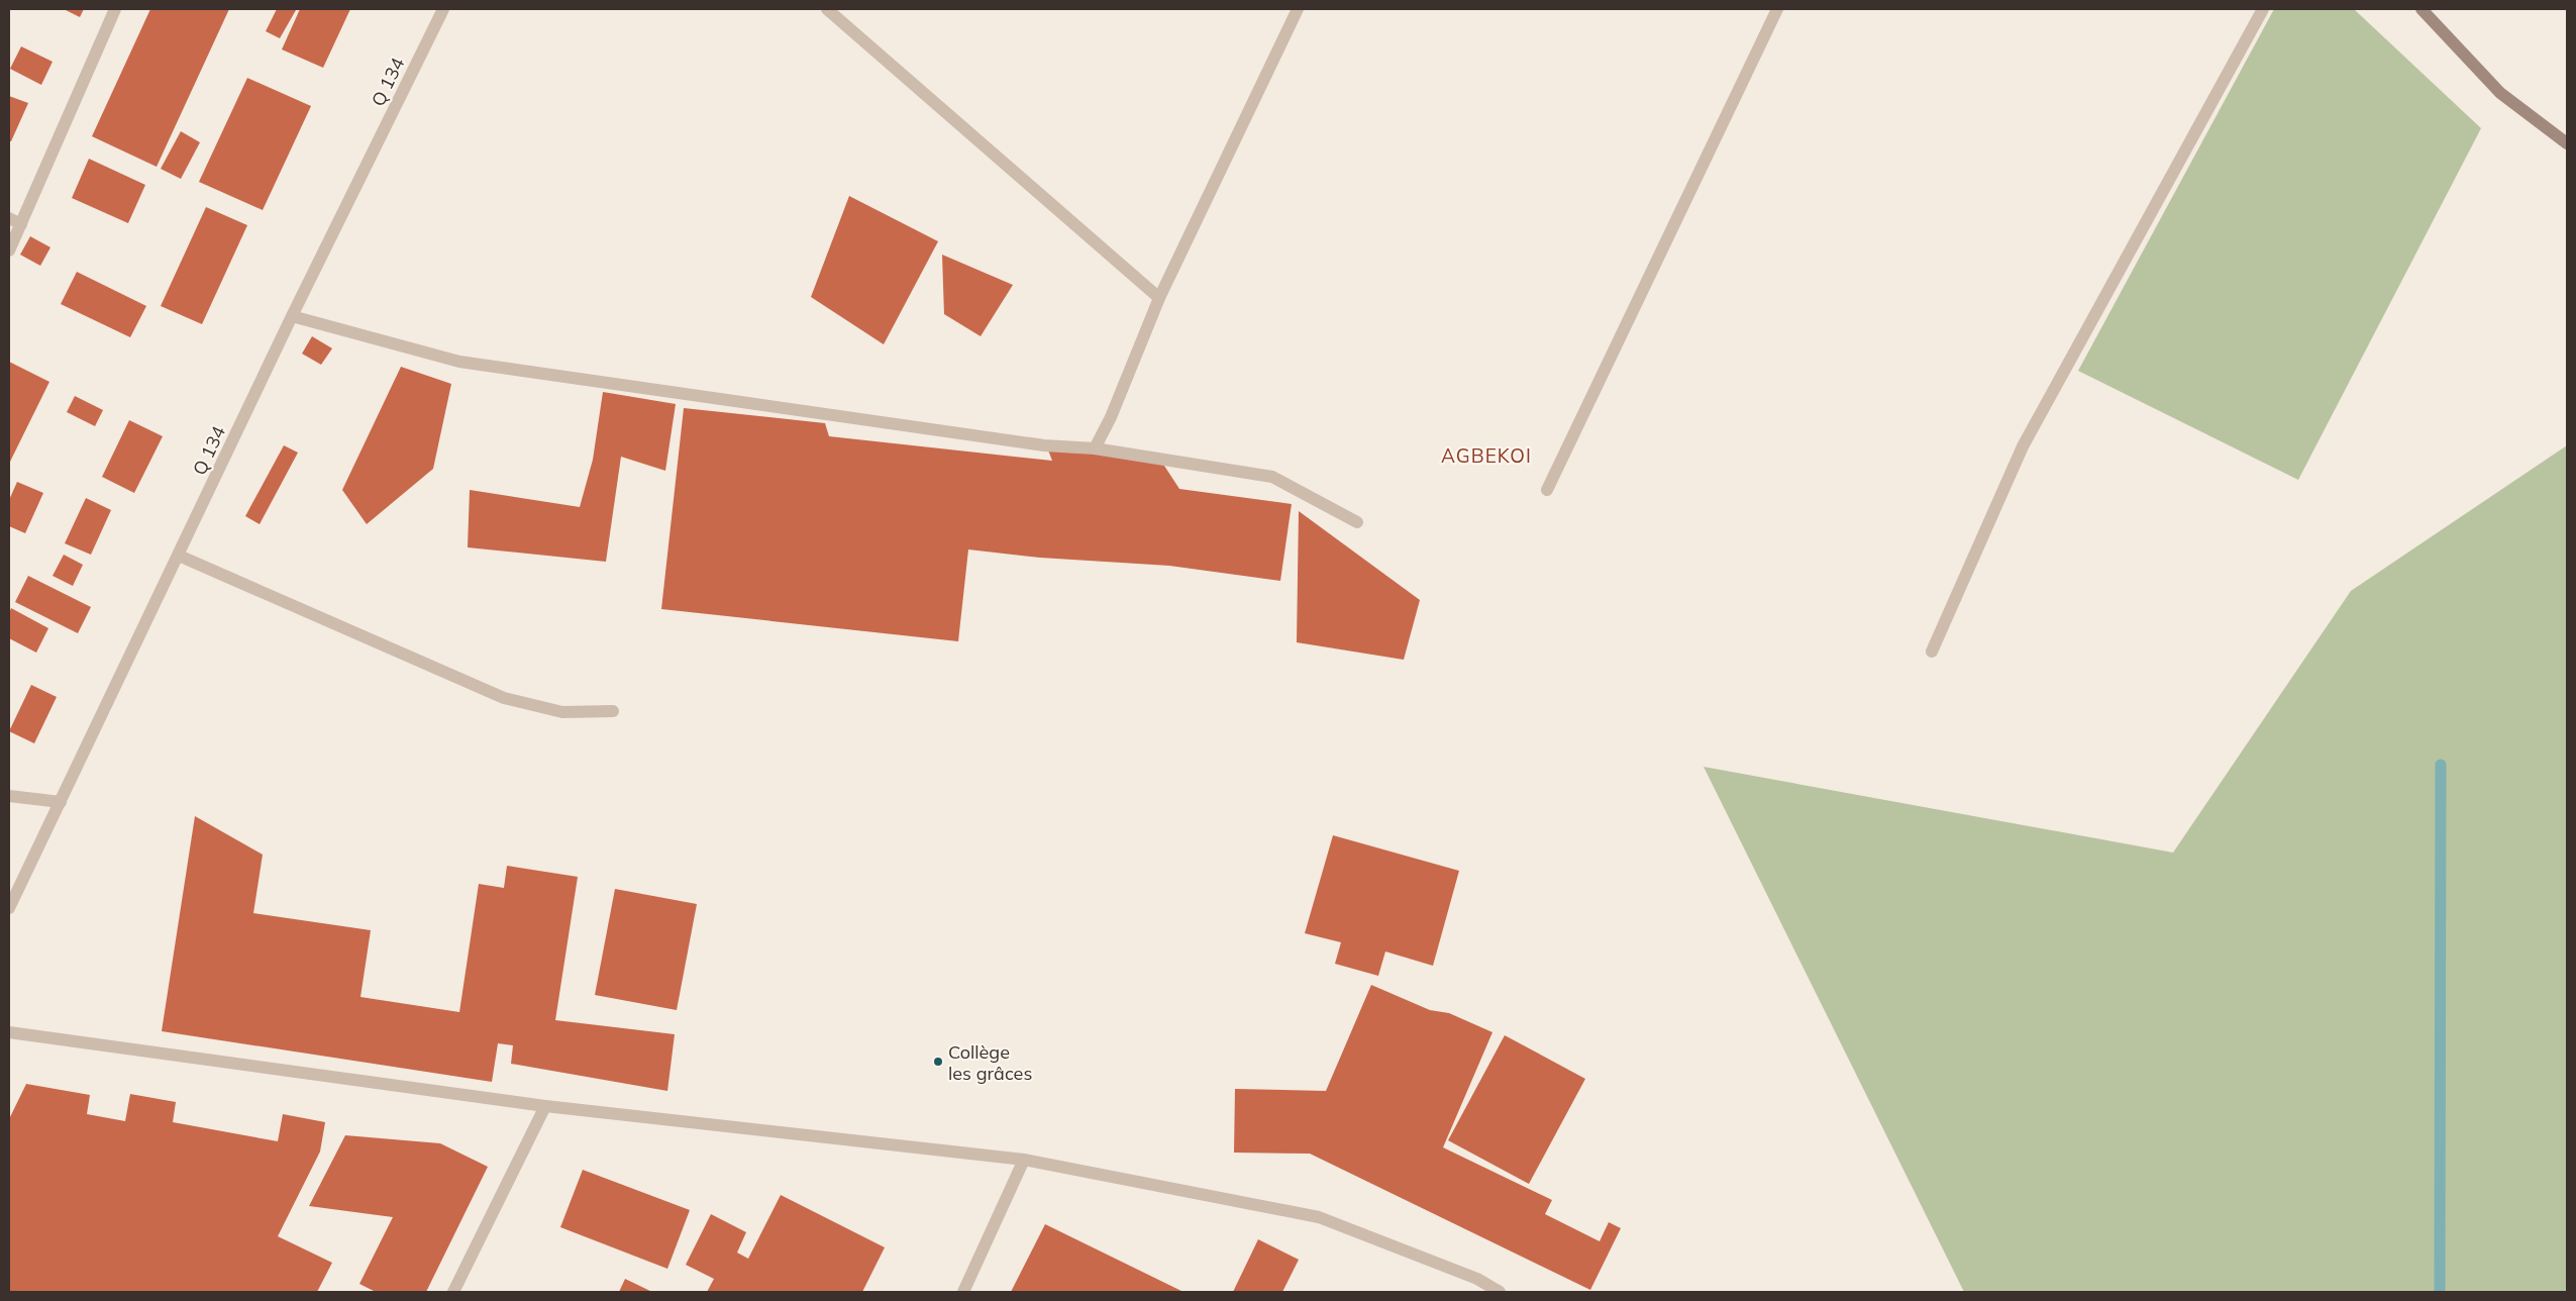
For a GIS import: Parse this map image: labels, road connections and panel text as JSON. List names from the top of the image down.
{
  "streets": {
    "street": ["Q 134"]
  },
  "districts": ["AGBEKOI"],
  "places": ["Collège les grâces"]
}
